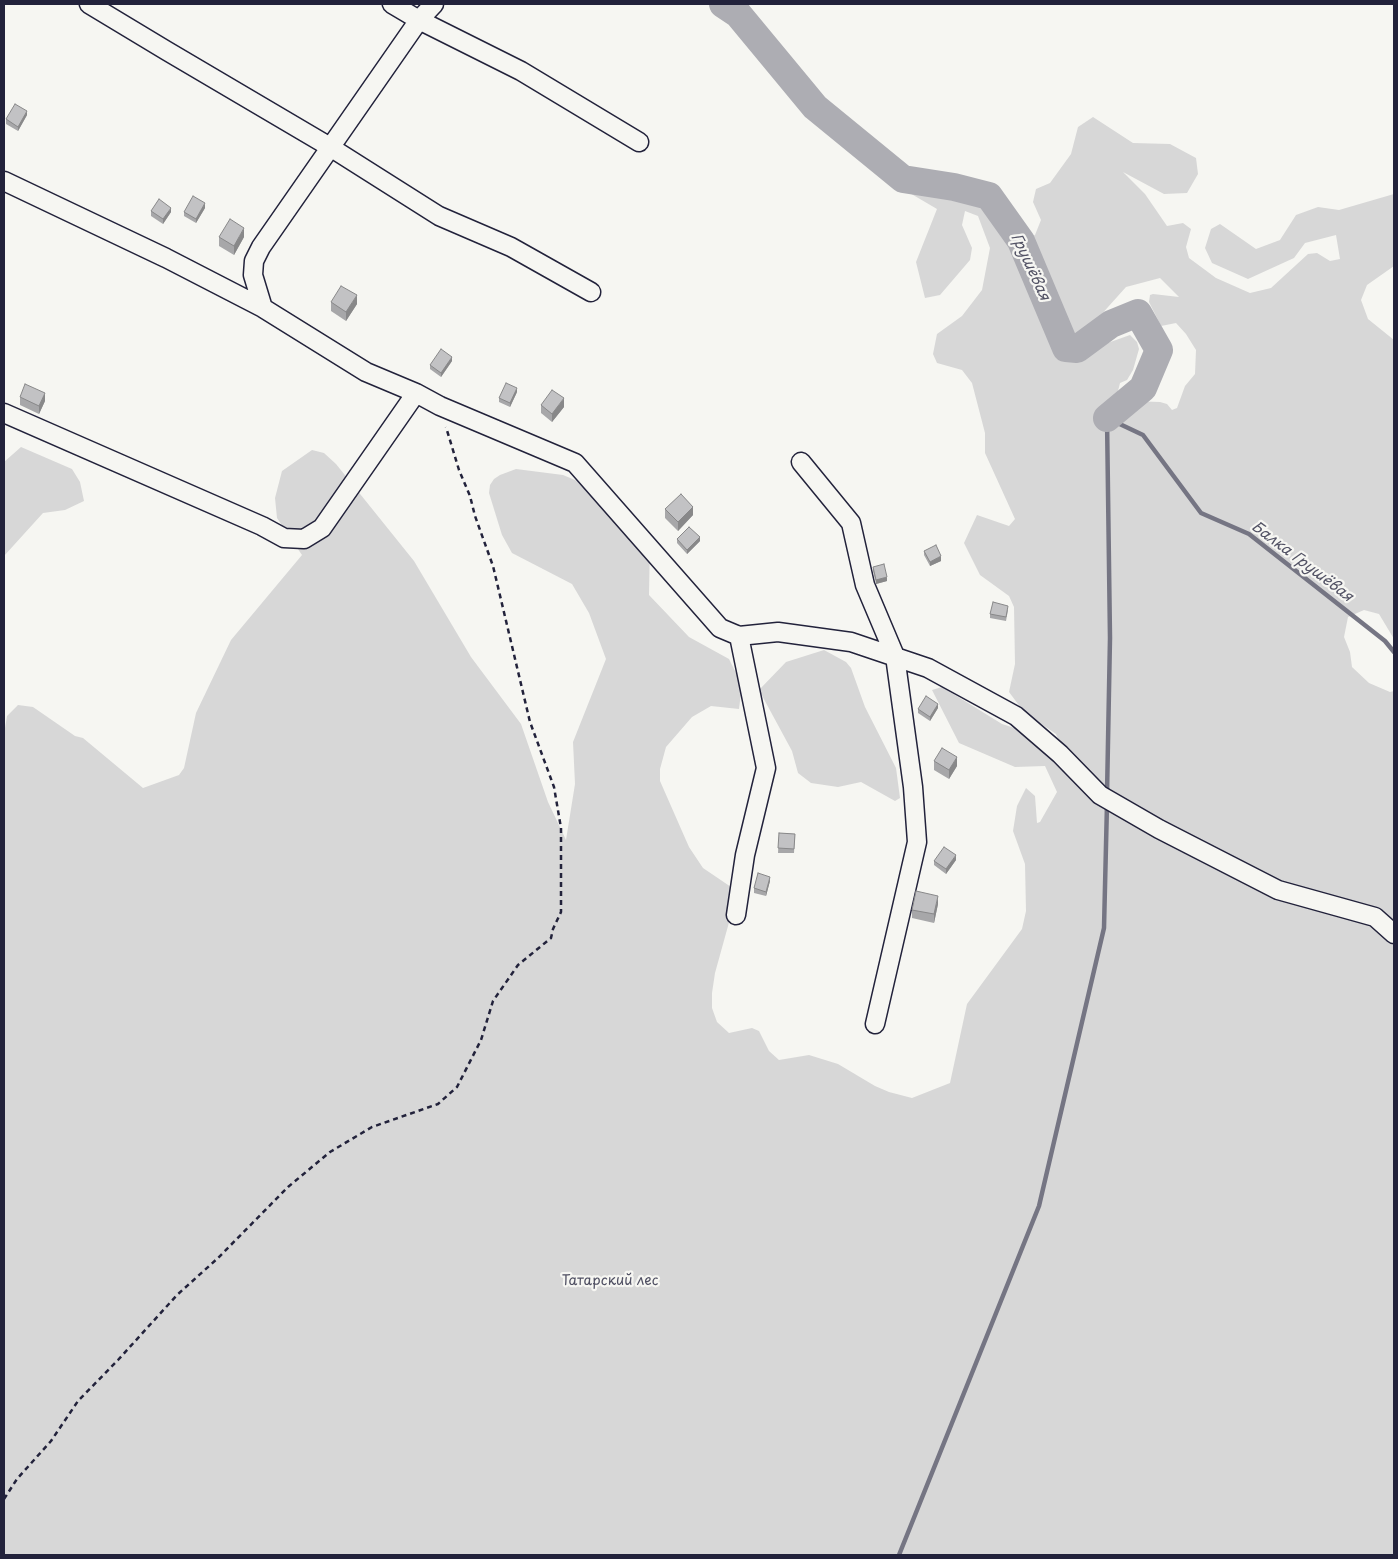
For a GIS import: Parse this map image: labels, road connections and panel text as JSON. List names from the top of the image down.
{
  "water": ["Грушёвая", "Балка Грушёвая"],
  "parks": ["Татарский лес"]
}
